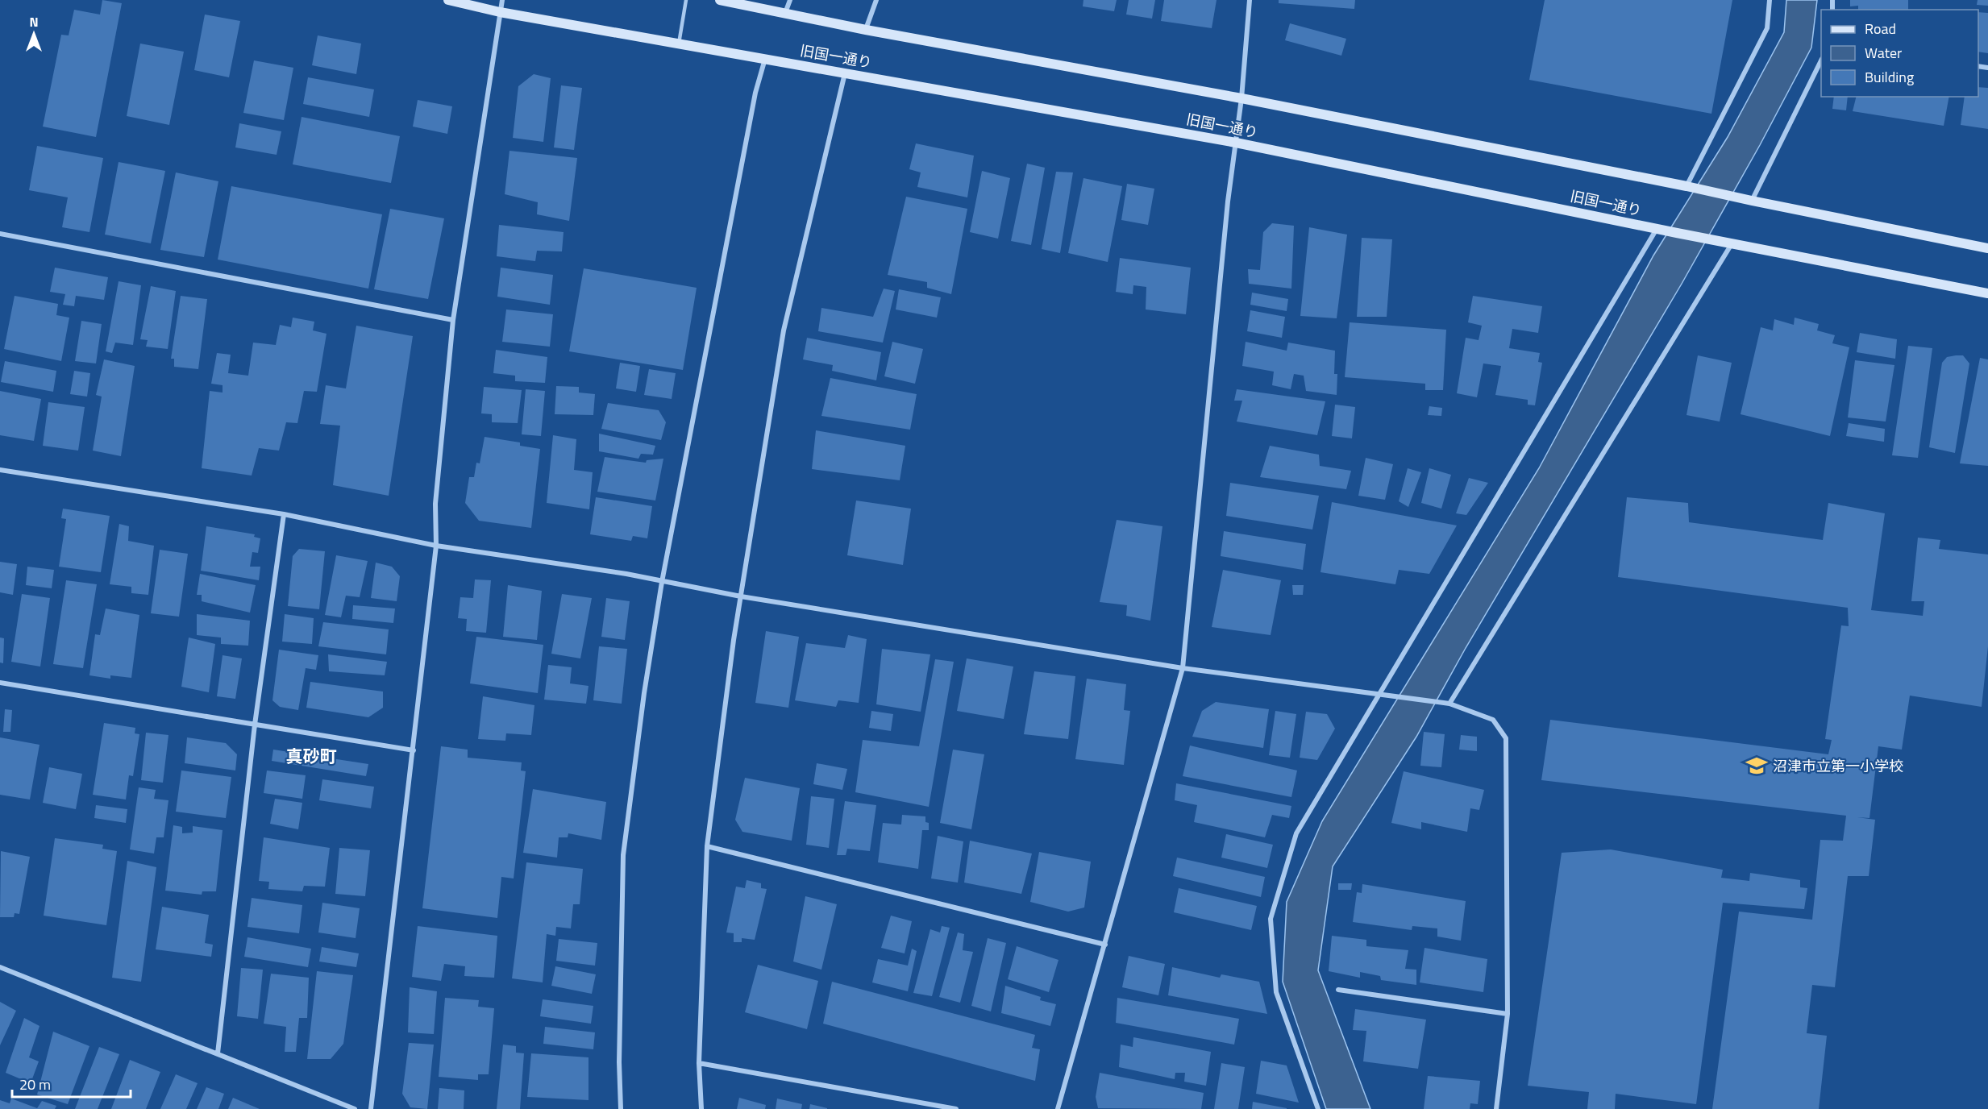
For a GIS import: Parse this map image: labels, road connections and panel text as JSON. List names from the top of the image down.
{
  "streets": {
    "main road": ["旧国一通り"]
  },
  "districts": ["真砂町"],
  "places": {
    "school or university": ["沼津市立第一小学校"]
  },
  "legend": ["Road", "Water", "Building"],
  "scale_bar": "20 m",
  "north": "top"
}
